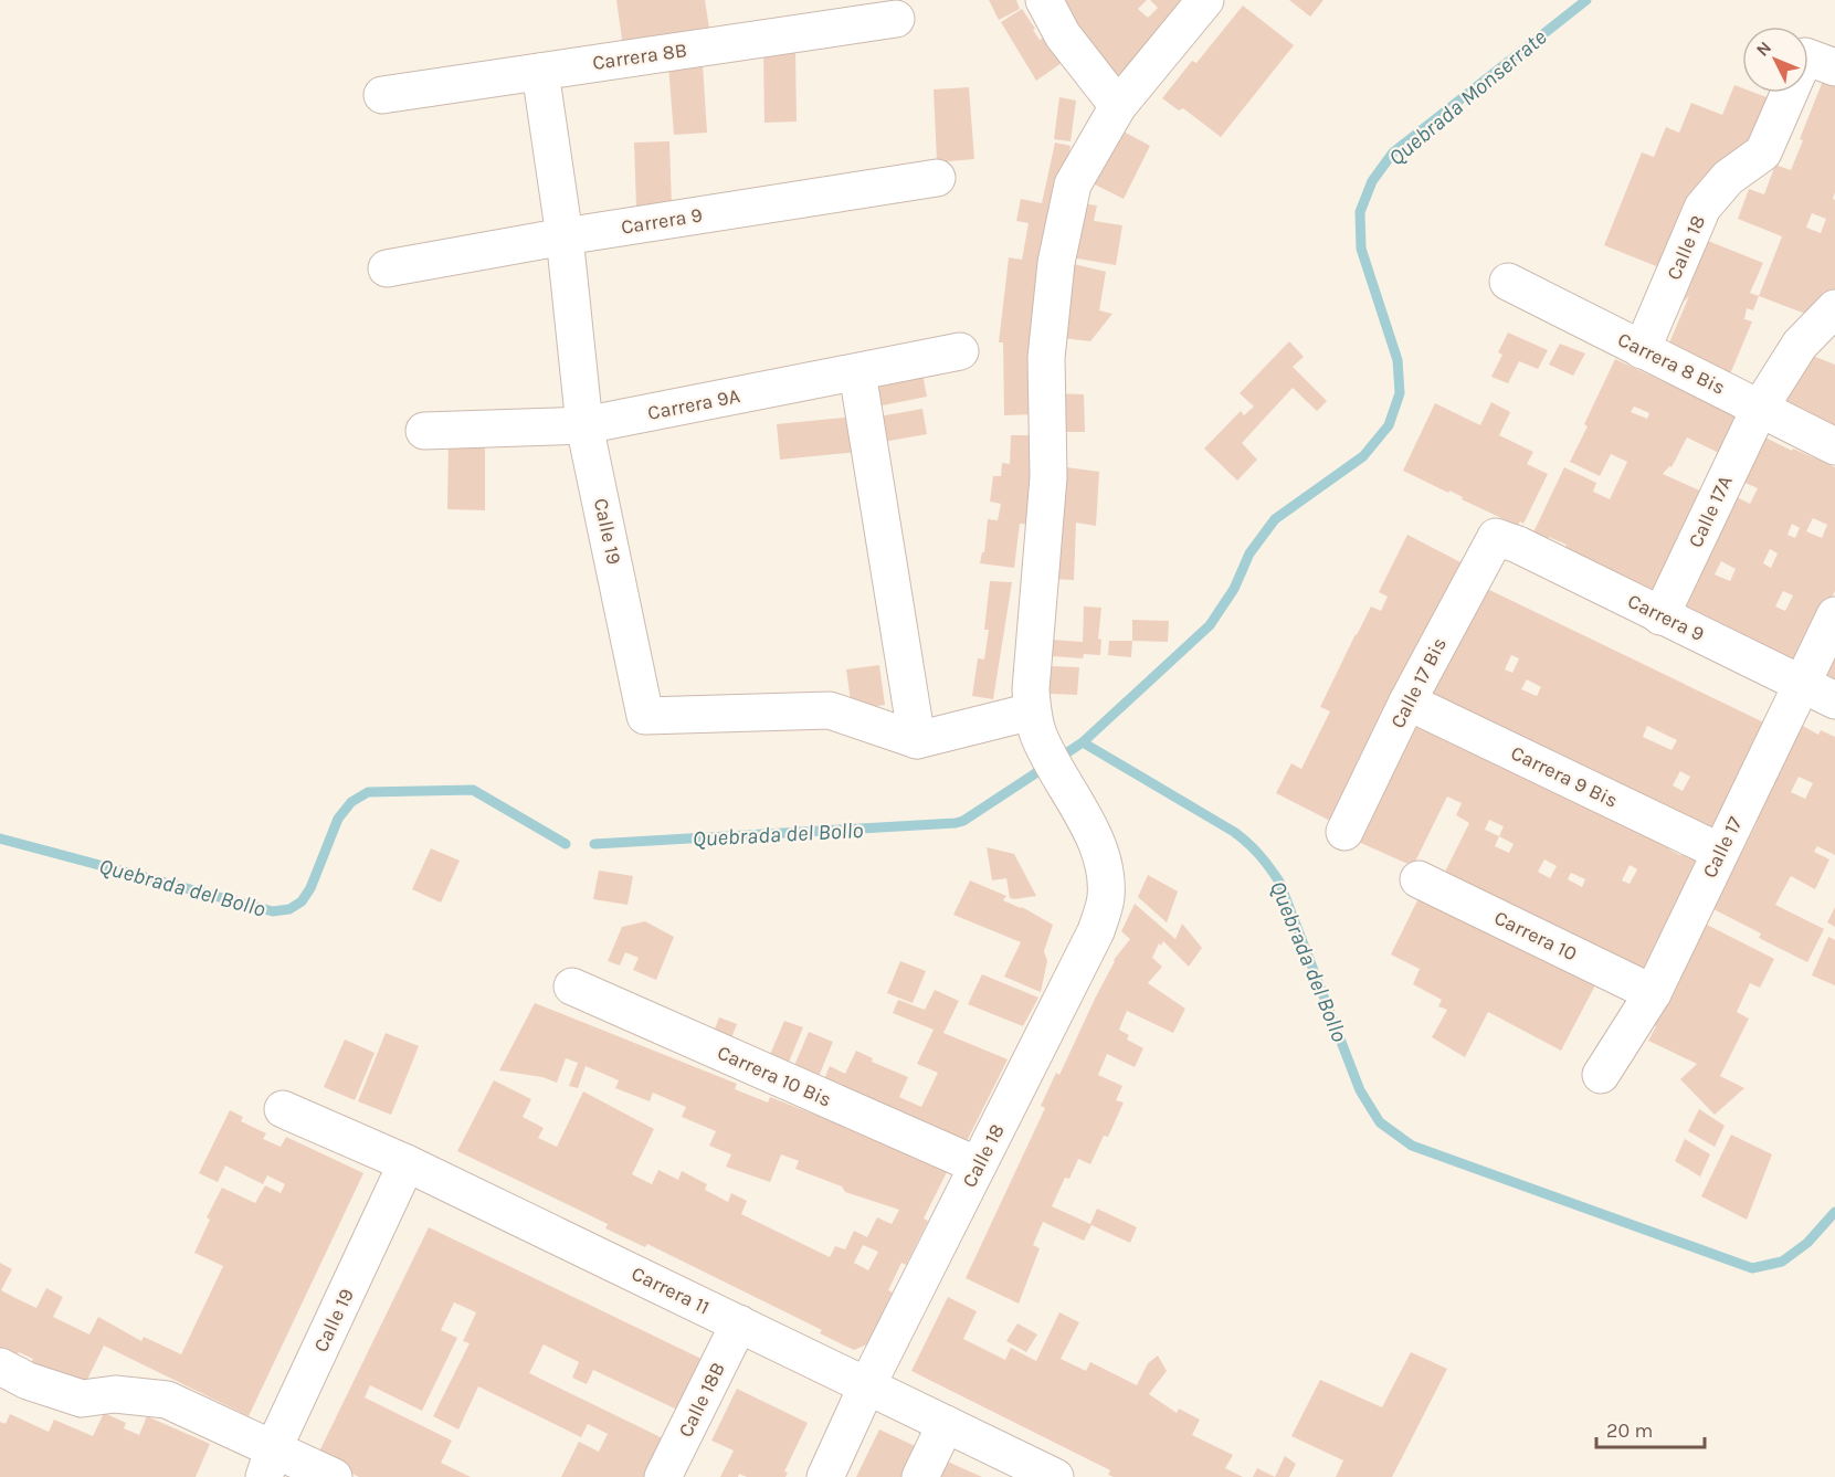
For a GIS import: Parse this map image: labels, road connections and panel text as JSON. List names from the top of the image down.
{
  "streets": {
    "street": [
      "Carrera 8B",
      "Carrera 9",
      "Calle 18",
      "Carrera 8 Bis",
      "Carrera 9A",
      "Calle 17A",
      "Calle 19",
      "Calle 17 Bis",
      "Carrera 9 Bis",
      "Calle 17",
      "Carrera 10",
      "Carrera 10 Bis",
      "Carrera 11",
      "Calle 18B"
    ]
  },
  "crossings": [
    ["Carrera 8B", "Calle 19"],
    ["Carrera 9", "Calle 17A"],
    ["Carrera 9", "Calle 19"],
    ["Carrera 9", "Calle 17 Bis"],
    ["Carrera 9", "Calle 17"],
    ["Calle 18", "Carrera 8 Bis"],
    ["Calle 18", "Carrera 10 Bis"],
    ["Calle 18", "Carrera 11"],
    ["Carrera 8 Bis", "Calle 17A"],
    ["Carrera 9A", "Calle 19"],
    ["Calle 19", "Carrera 11"],
    ["Calle 17 Bis", "Carrera 9 Bis"],
    ["Carrera 9 Bis", "Calle 17"],
    ["Calle 17", "Carrera 10"],
    ["Carrera 11", "Calle 18B"]
  ],
  "water": ["Quebrada Monserrate", "Quebrada del Bollo"],
  "scale_bar": "20 m",
  "north": "top left"
}
